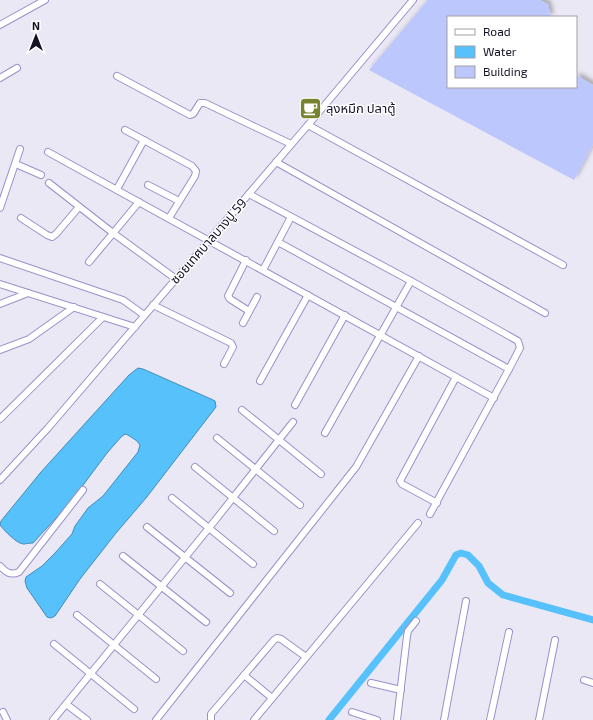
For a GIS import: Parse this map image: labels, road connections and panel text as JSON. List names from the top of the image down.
{
  "streets": {
    "street": ["ซอยเทศบาลบางปู 59"]
  },
  "places": {
    "cafe": ["ลุงหมึก ปลาตู้"]
  },
  "legend": ["Road", "Water", "Building"],
  "north": "top"
}
